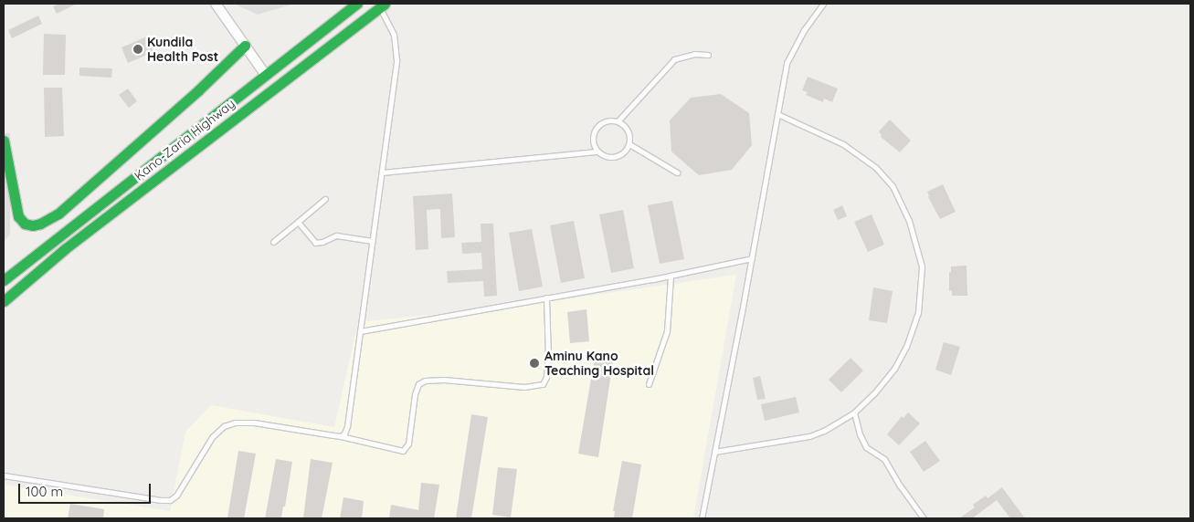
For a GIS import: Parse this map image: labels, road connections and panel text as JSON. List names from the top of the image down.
{
  "streets": {
    "main road": ["Kano-Zaria Highway"]
  },
  "places": ["Kundila Health Post", "Aminu Kano Teaching Hospital"],
  "scale_bar": "100 m"
}
